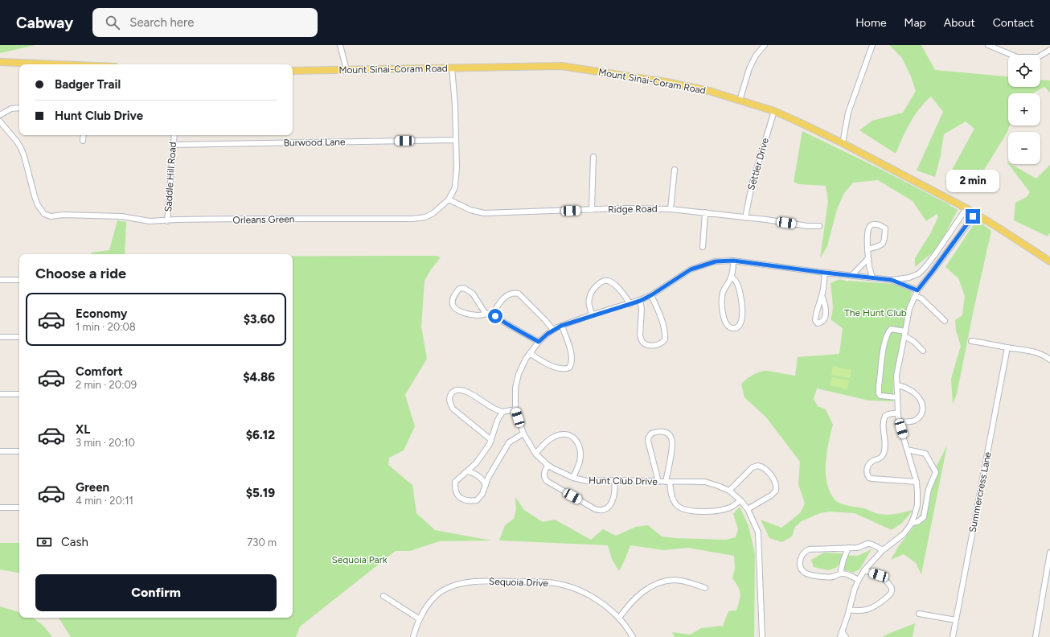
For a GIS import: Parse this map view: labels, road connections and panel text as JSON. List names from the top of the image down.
{
  "streets": {
    "main road": ["Mount Sinai-Coram Road"],
    "street": [
      "Burwood Lane",
      "Settler Drive",
      "Saddle Hill Road",
      "Ridge Road",
      "Orleans Green",
      "Hunt Club Drive",
      "Summercress Lane",
      "Sequoia Drive"
    ]
  },
  "crossings": [
    ["Mount Sinai-Coram Road", "Settler Drive"],
    ["Mount Sinai-Coram Road", "Orleans Green"],
    ["Mount Sinai-Coram Road", "Hunt Club Drive"],
    ["Burwood Lane", "Saddle Hill Road"],
    ["Burwood Lane", "Orleans Green"],
    ["Settler Drive", "Ridge Road"],
    ["Saddle Hill Road", "Orleans Green"],
    ["Ridge Road", "Orleans Green"]
  ],
  "parks": ["The Hunt Club", "Sequoia Park"],
  "page": {
    "header": "Cabway",
    "search": "Search here",
    "nav": [
      "Home",
      "Map",
      "About",
      "Contact"
    ],
    "map_buttons": ["+", "−"],
    "banner": ["Badger Trail", "Hunt Club Drive"],
    "bubble": "2 min",
    "heading": "Choose a ride",
    "list": [
      {
        "name": "Economy",
        "note": "1 min · 20:08",
        "value": "$3.60"
      },
      {
        "name": "Comfort",
        "note": "2 min · 20:09",
        "value": "$4.86"
      },
      {
        "name": "XL",
        "note": "3 min · 20:10",
        "value": "$6.12"
      },
      {
        "name": "Green",
        "note": "4 min · 20:11",
        "value": "$5.19"
      }
    ],
    "pay": ["Cash", "730 m"],
    "buttons": "Confirm"
  }
}
